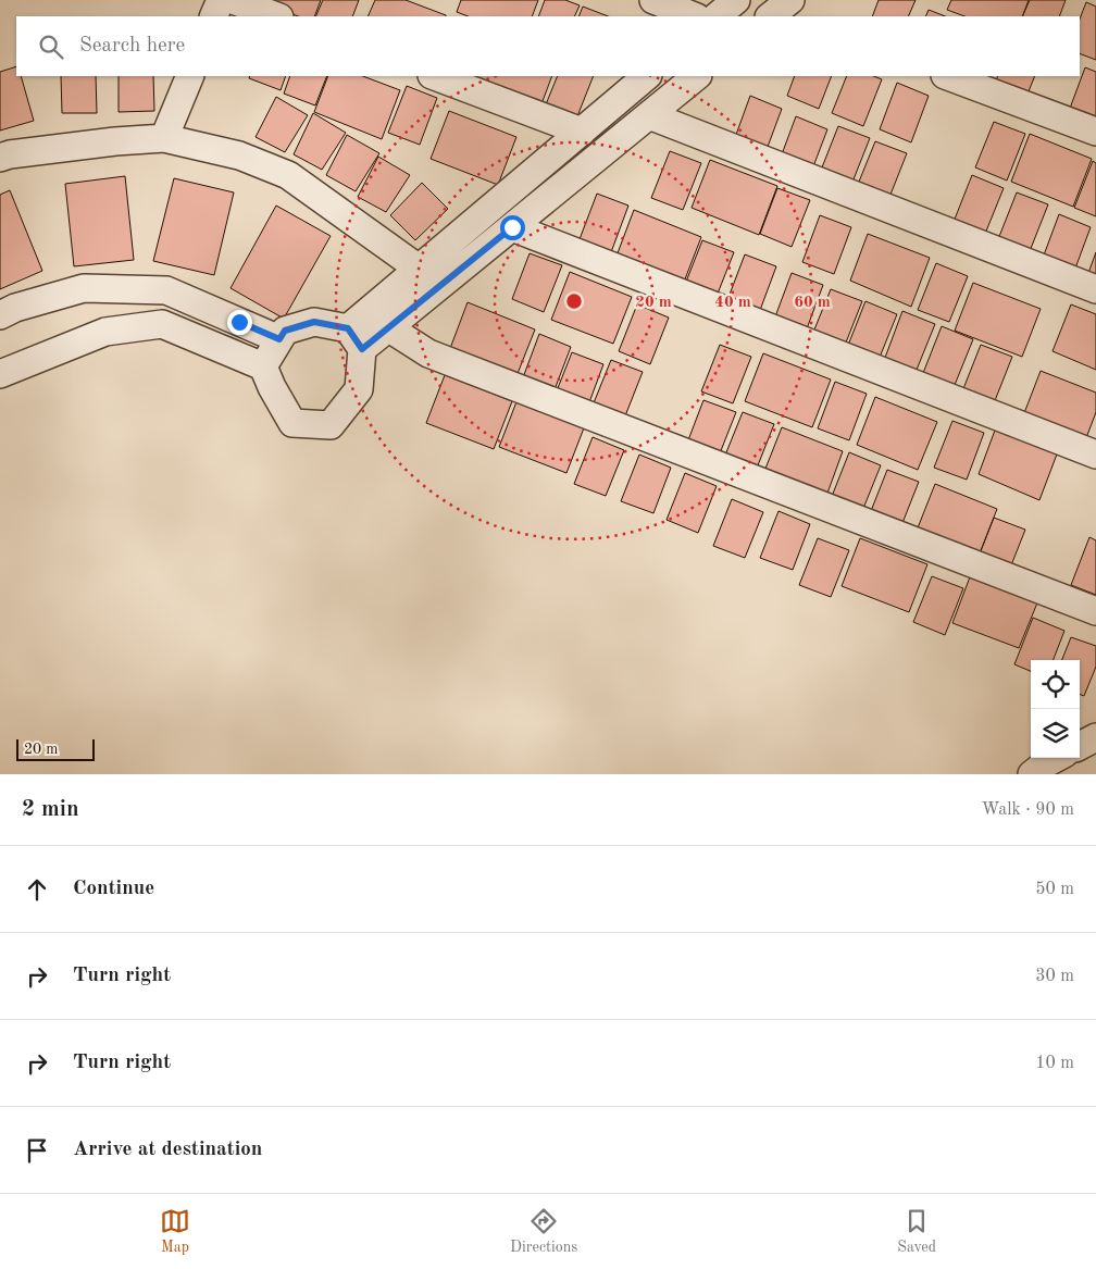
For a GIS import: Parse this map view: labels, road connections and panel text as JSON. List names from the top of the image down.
{
  "scale_bar": "20 m",
  "page": {
    "search": "Search here",
    "scale": "20 m",
    "heading": ["2 min", "Walk · 90 m"],
    "list": [
      ["Continue", "50 m"],
      ["Turn right", "30 m"],
      ["Turn right", "10 m"],
      "Arrive at destination"
    ],
    "nav": ["Map", "Directions", "Saved"]
  },
  "rings": ["20 m", "40 m", "60 m"]
}
